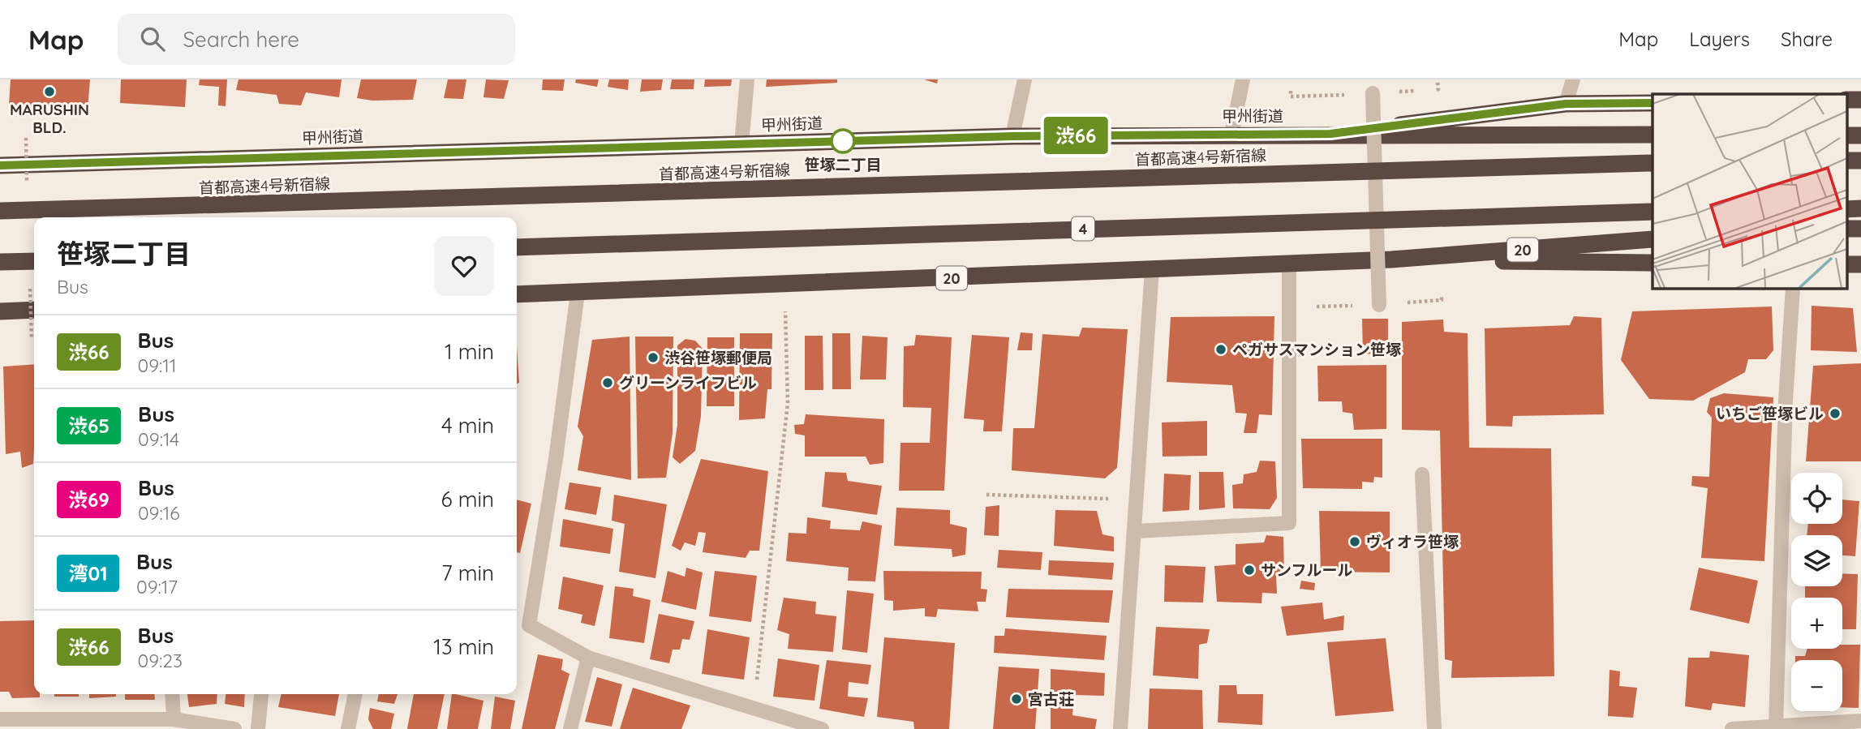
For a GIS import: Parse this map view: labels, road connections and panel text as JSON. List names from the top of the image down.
{
  "streets": {
    "highway": [
      "甲州街道",
      "首都高速4号新宿線",
      "4",
      "20"
    ]
  },
  "places": [
    "MARUSHIN BLD.",
    "笹塚二丁目",
    "ペガサスマンション笹塚",
    "渋谷笹塚郵便局",
    "グリーンライフビル",
    "いちご笹塚ビル",
    "ヴィオラ笹塚",
    "サンフルール",
    "宮古荘"
  ],
  "lines": ["bus line 渋66"],
  "page": {
    "header": "Map",
    "search": "Search here",
    "nav": ["Map", "Layers", "Share"],
    "on_map": "渋66",
    "heading": ["笹塚二丁目", "Bus"],
    "list": [
      {
        "mark": "渋66",
        "name": "Bus",
        "note": "09:11",
        "value": "1 min"
      },
      {
        "mark": "渋65",
        "name": "Bus",
        "note": "09:14",
        "value": "4 min"
      },
      {
        "mark": "渋69",
        "name": "Bus",
        "note": "09:16",
        "value": "6 min"
      },
      {
        "mark": "湾01",
        "name": "Bus",
        "note": "09:17",
        "value": "7 min"
      },
      {
        "mark": "渋66",
        "name": "Bus",
        "note": "09:23",
        "value": "13 min"
      }
    ],
    "map_buttons": ["+", "−"]
  }
}
